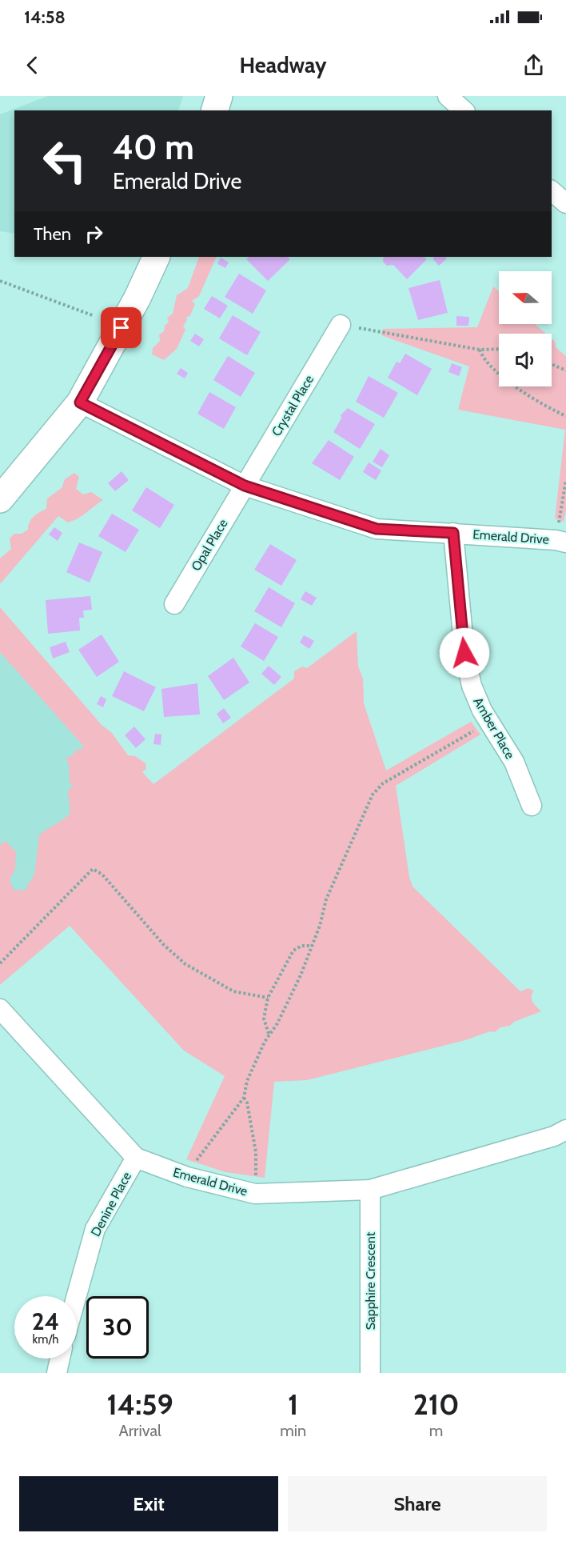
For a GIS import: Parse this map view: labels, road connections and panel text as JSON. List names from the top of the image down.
{
  "streets": {
    "street": [
      "Crystal Place",
      "Emerald Drive",
      "Opal Place",
      "Amber Place",
      "Denine Place",
      "Sapphire Crescent"
    ]
  },
  "crossings": [
    ["Crystal Place", "Emerald Drive"],
    ["Crystal Place", "Opal Place"],
    ["Emerald Drive", "Opal Place"],
    ["Emerald Drive", "Amber Place"],
    ["Emerald Drive", "Denine Place"],
    ["Emerald Drive", "Sapphire Crescent"]
  ],
  "north": "left",
  "page": {
    "status": "14:58",
    "header": "Headway",
    "turn": ["40 m", "Emerald Drive"],
    "then": "Then",
    "speed": "24 km/h",
    "limit": "30",
    "eta": [
      "14:59",
      "Arrival",
      "1",
      "min",
      "210",
      "m"
    ],
    "buttons": ["Exit", "Share"]
  }
}
